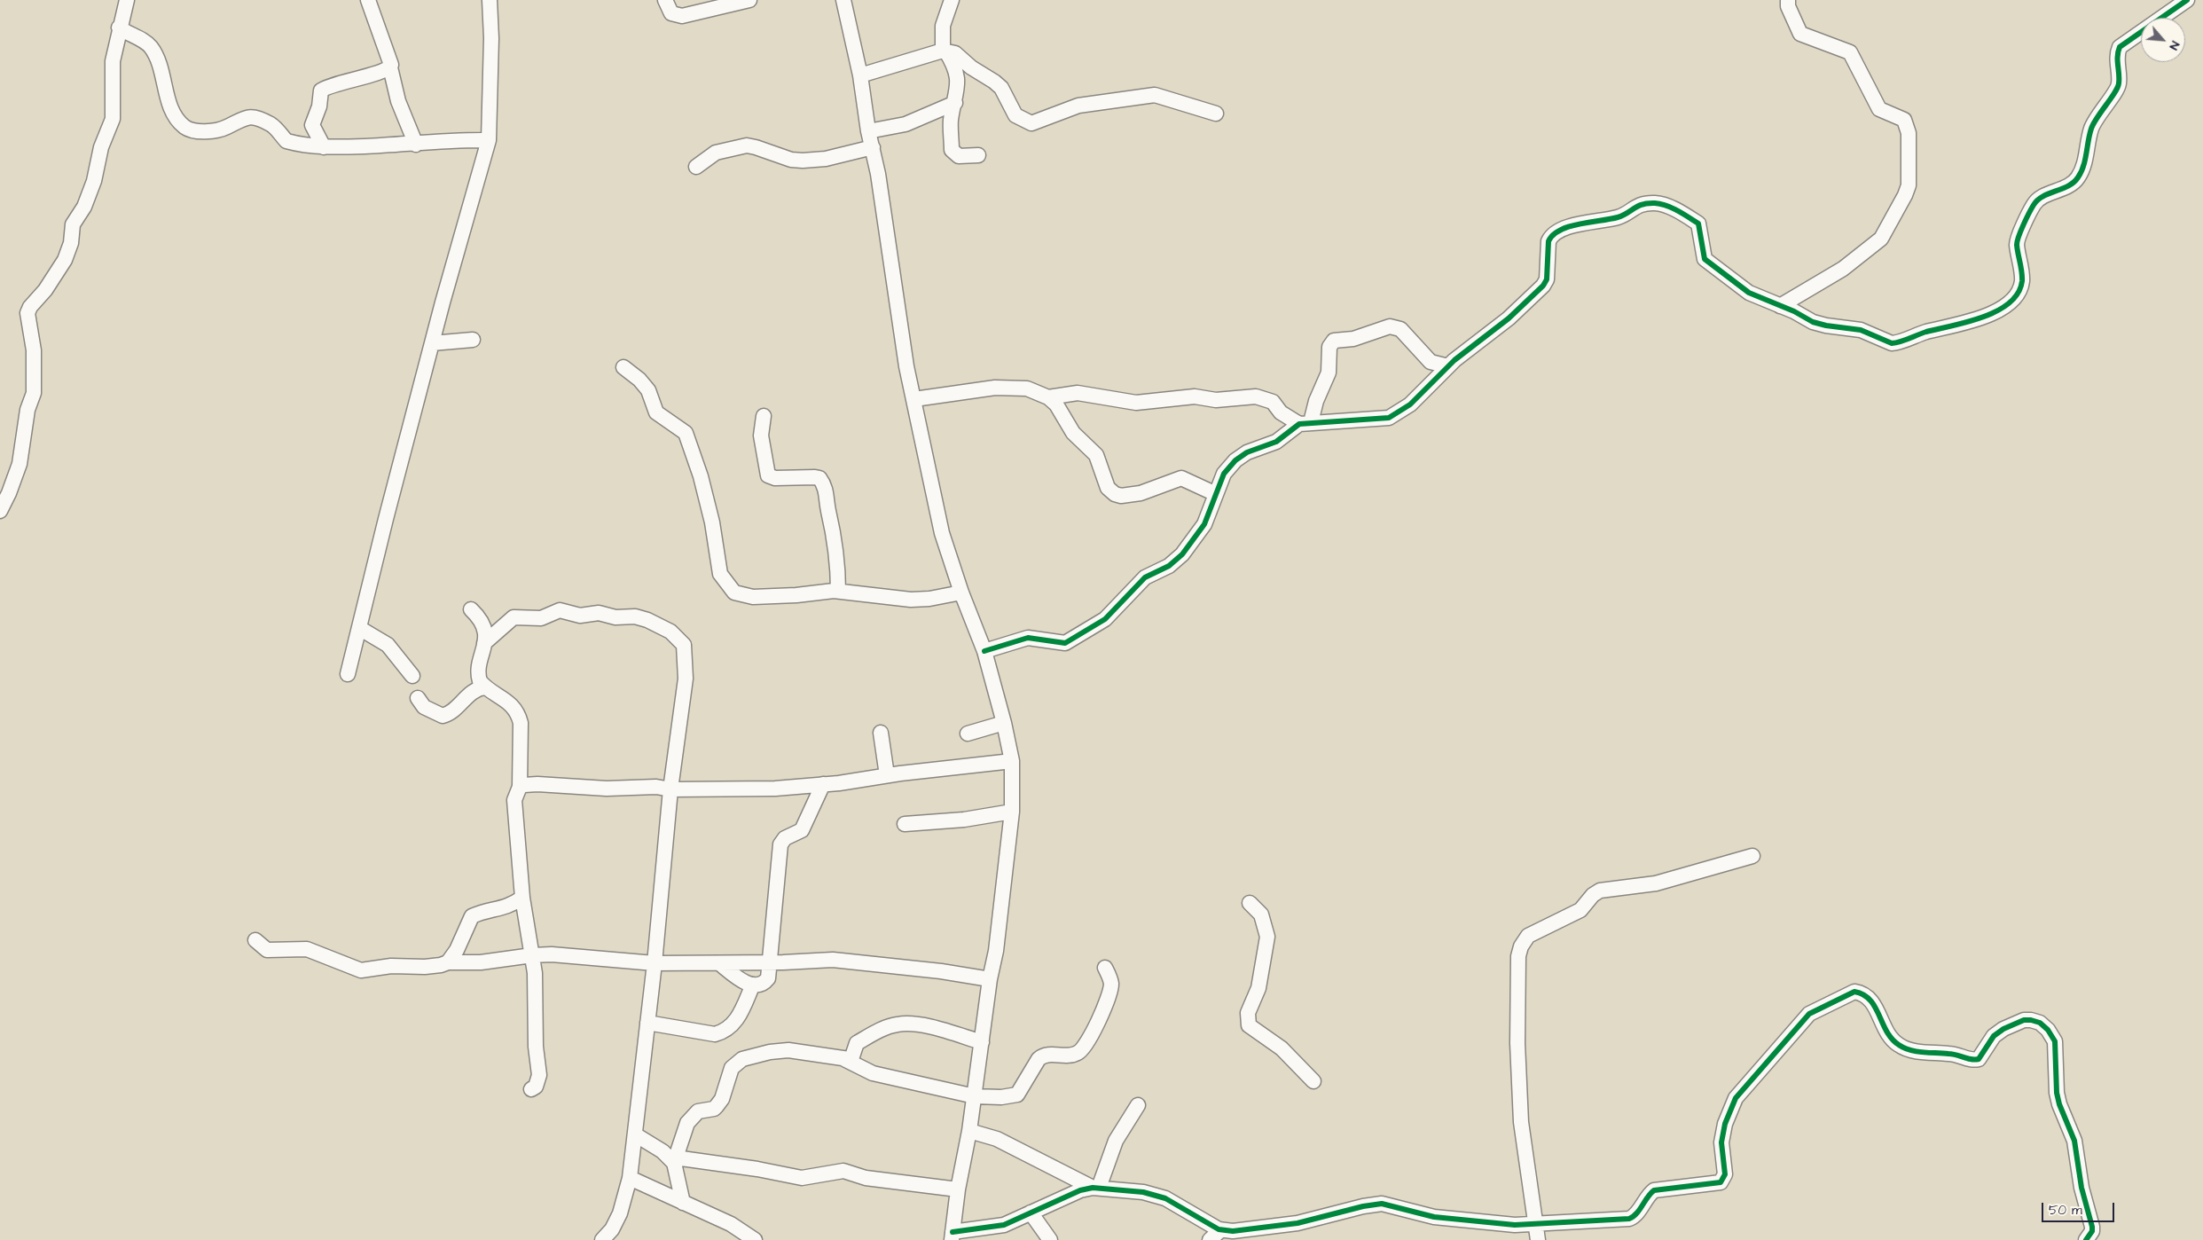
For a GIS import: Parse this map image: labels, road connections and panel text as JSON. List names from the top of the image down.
{
  "scale_bar": "50 m",
  "north": "bottom right"
}
